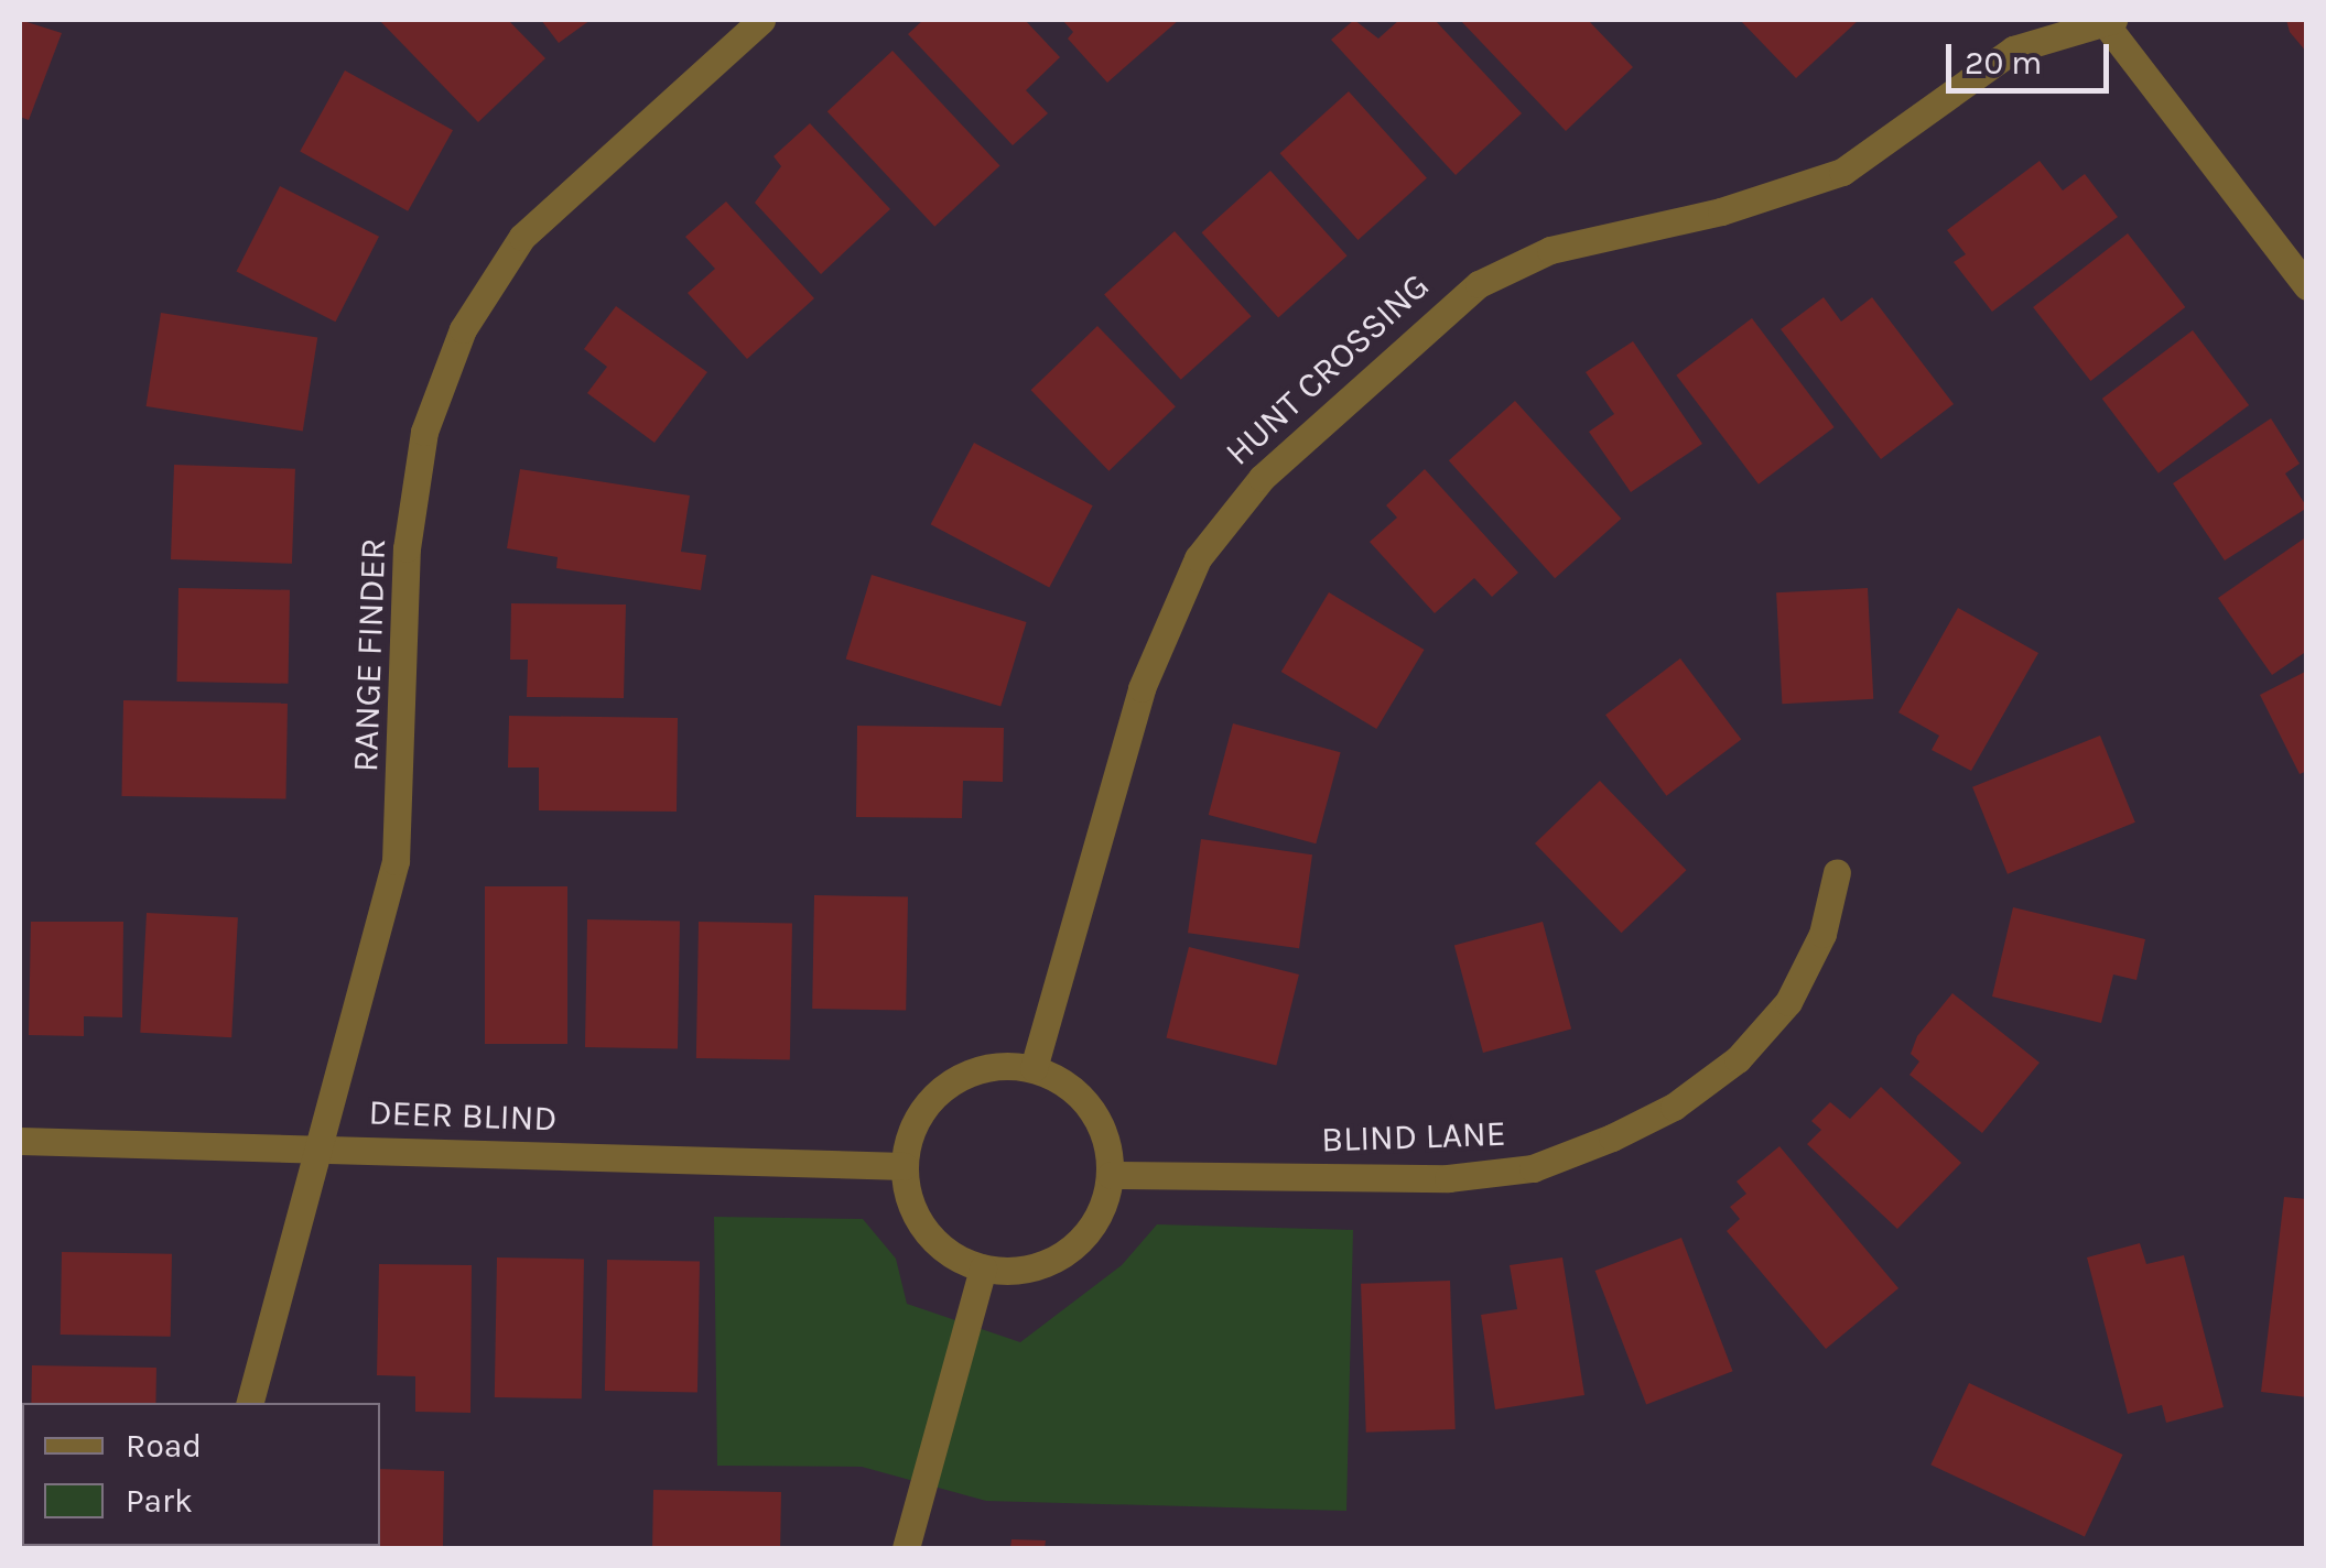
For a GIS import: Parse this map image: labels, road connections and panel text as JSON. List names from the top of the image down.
{
  "streets": {
    "street": [
      "HUNT CROSSING",
      "RANGE FINDER",
      "DEER BLIND",
      "BLIND LANE"
    ]
  },
  "crossings": [
    ["HUNT CROSSING", "DEER BLIND"],
    ["HUNT CROSSING", "BLIND LANE"],
    ["RANGE FINDER", "DEER BLIND"],
    ["DEER BLIND", "BLIND LANE"]
  ],
  "legend": ["Road", "Park"],
  "scale_bar": "20 m"
}
